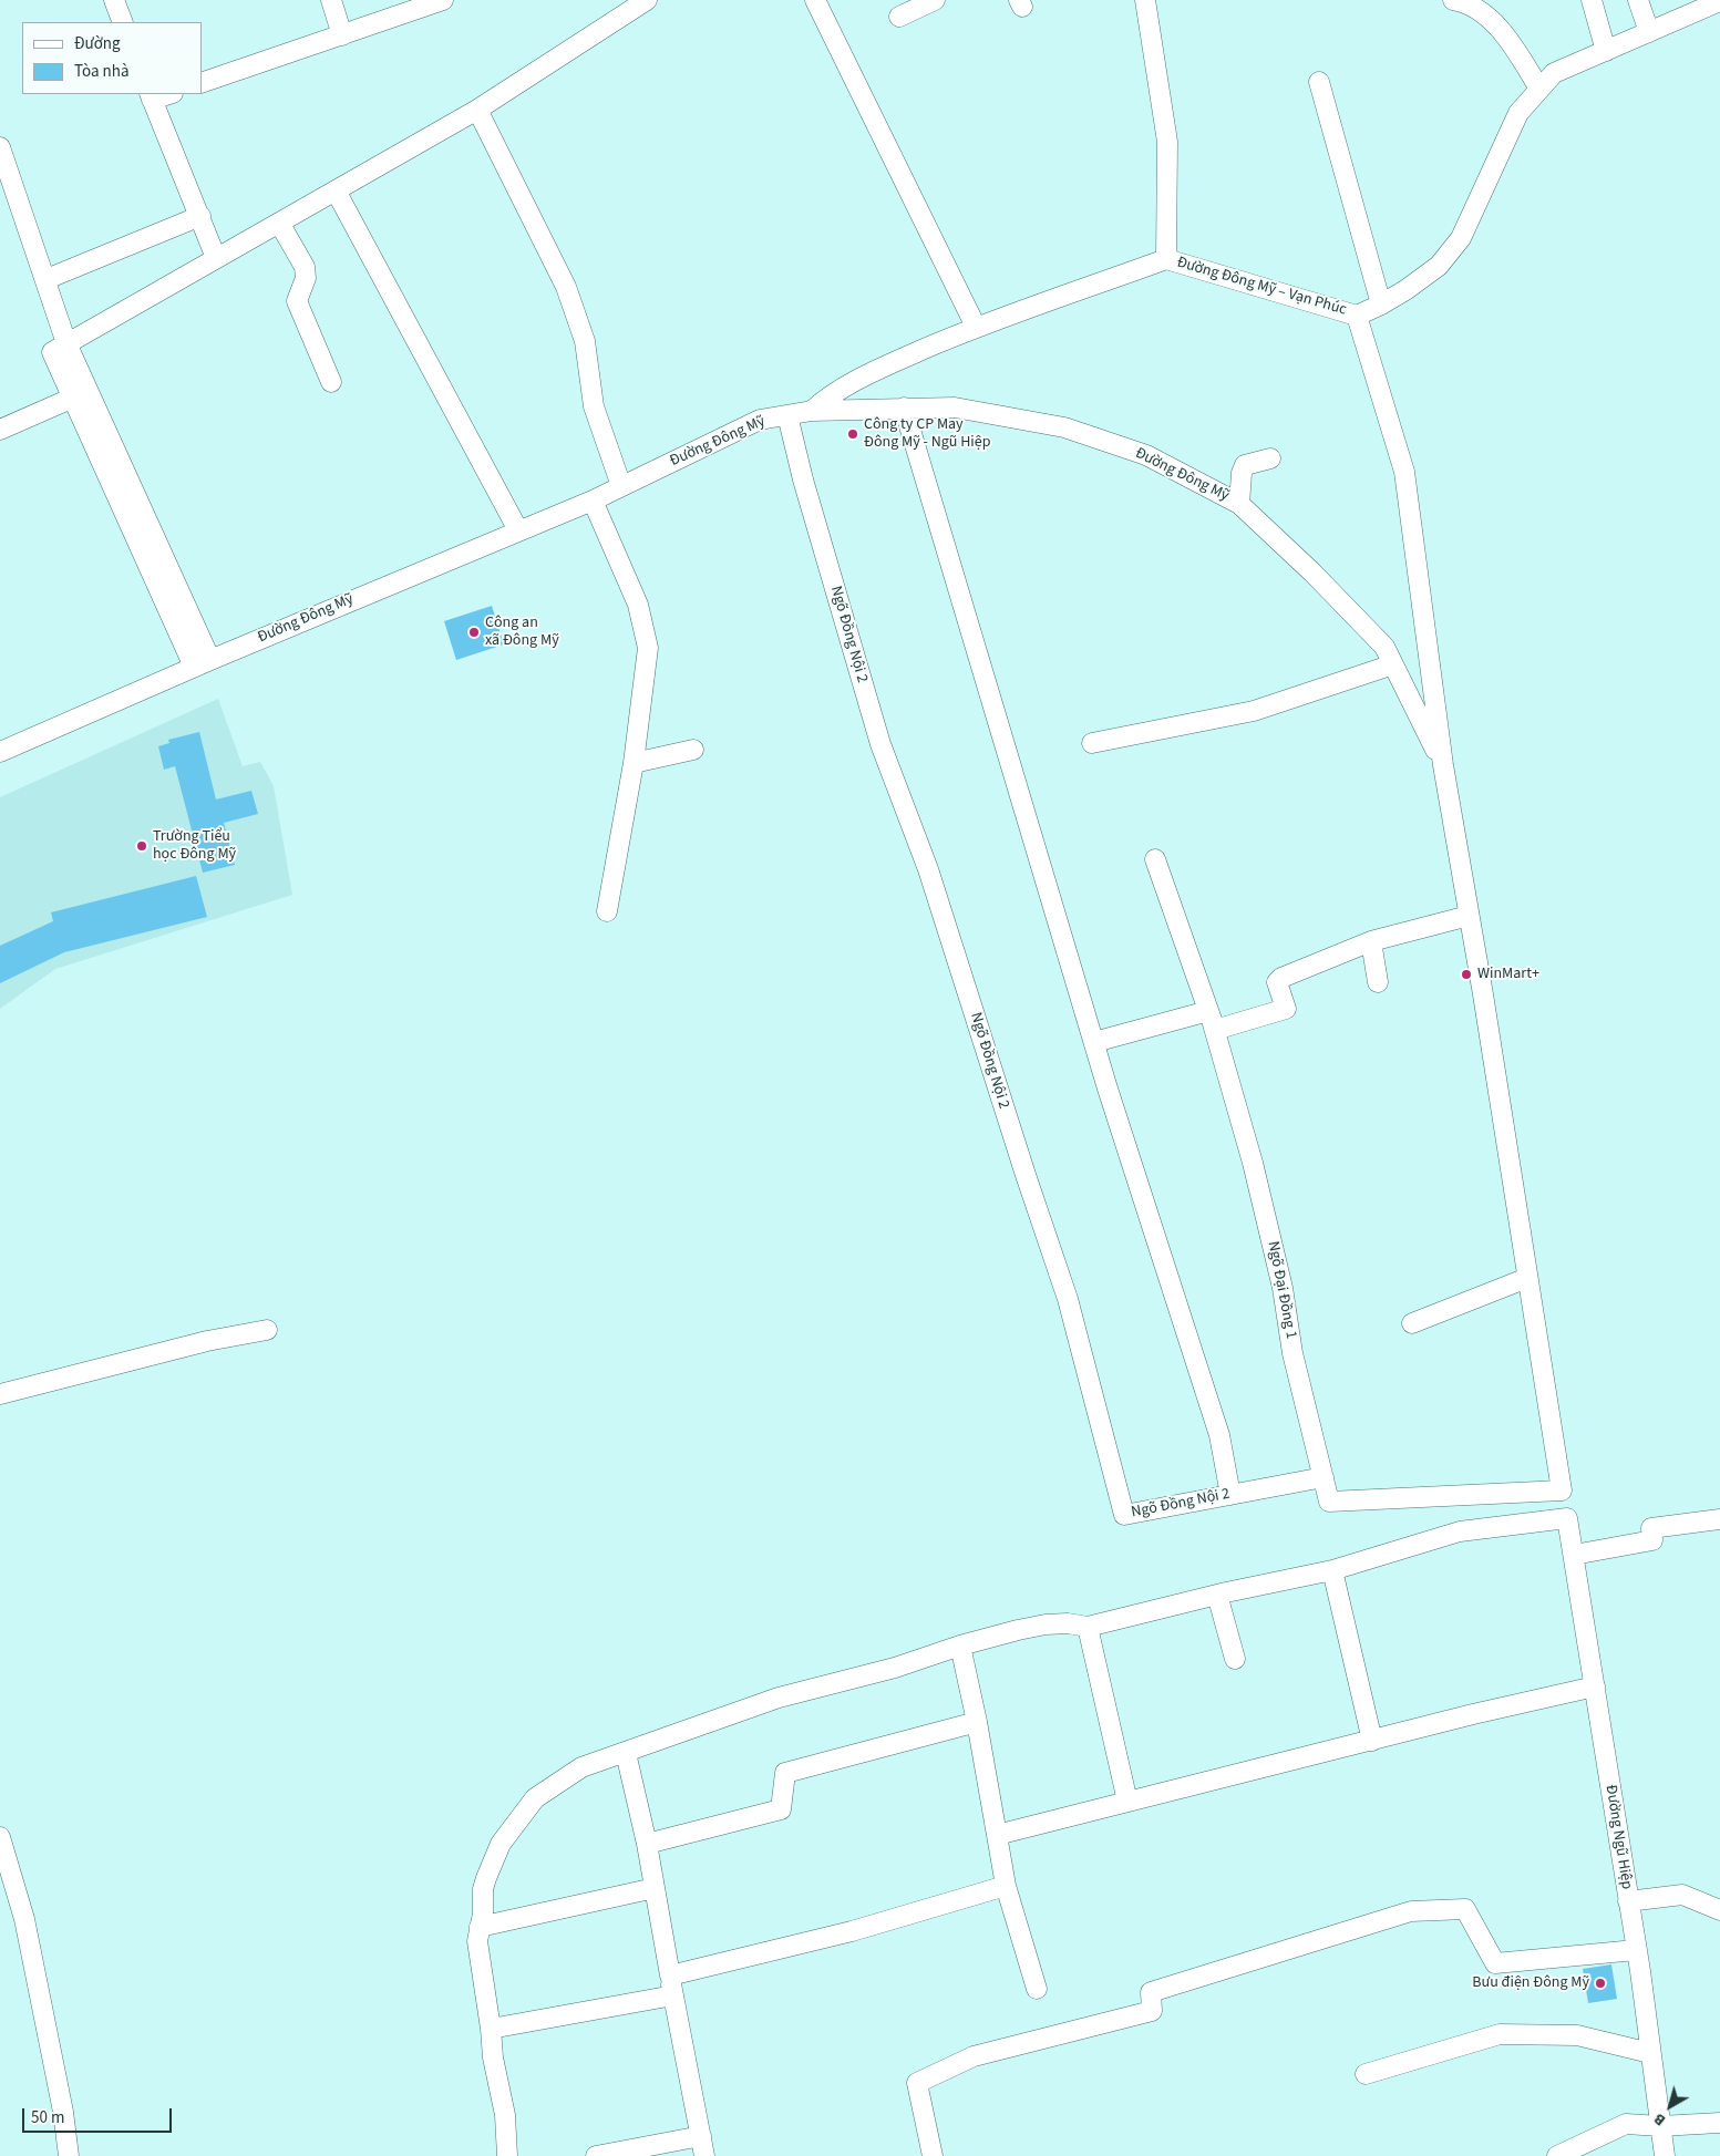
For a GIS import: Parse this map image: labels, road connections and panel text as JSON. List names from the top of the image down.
{
  "streets": {
    "street": [
      "Đường Đông Mỹ – Vạn Phúc",
      "Đường Đông Mỹ",
      "Ngõ Đồng Nội 2",
      "Ngõ Đại Đồng 1",
      "Đường Ngũ Hiệp"
    ]
  },
  "crossings": [
    ["Đường Đông Mỹ – Vạn Phúc", "Đường Đông Mỹ"],
    ["Đường Đông Mỹ", "Ngõ Đồng Nội 2"],
    ["Ngõ Đồng Nội 2", "Ngõ Đại Đồng 1"]
  ],
  "places": [
    "Công ty CP May Đông Mỹ - Ngũ Hiệp",
    "Công an xã Đông Mỹ",
    "Trường Tiểu học Đông Mỹ",
    "WinMart+",
    "Bưu điện Đông Mỹ"
  ],
  "legend": ["Đường", "Tòa nhà"],
  "scale_bar": "50 m",
  "north": "bottom left"
}
